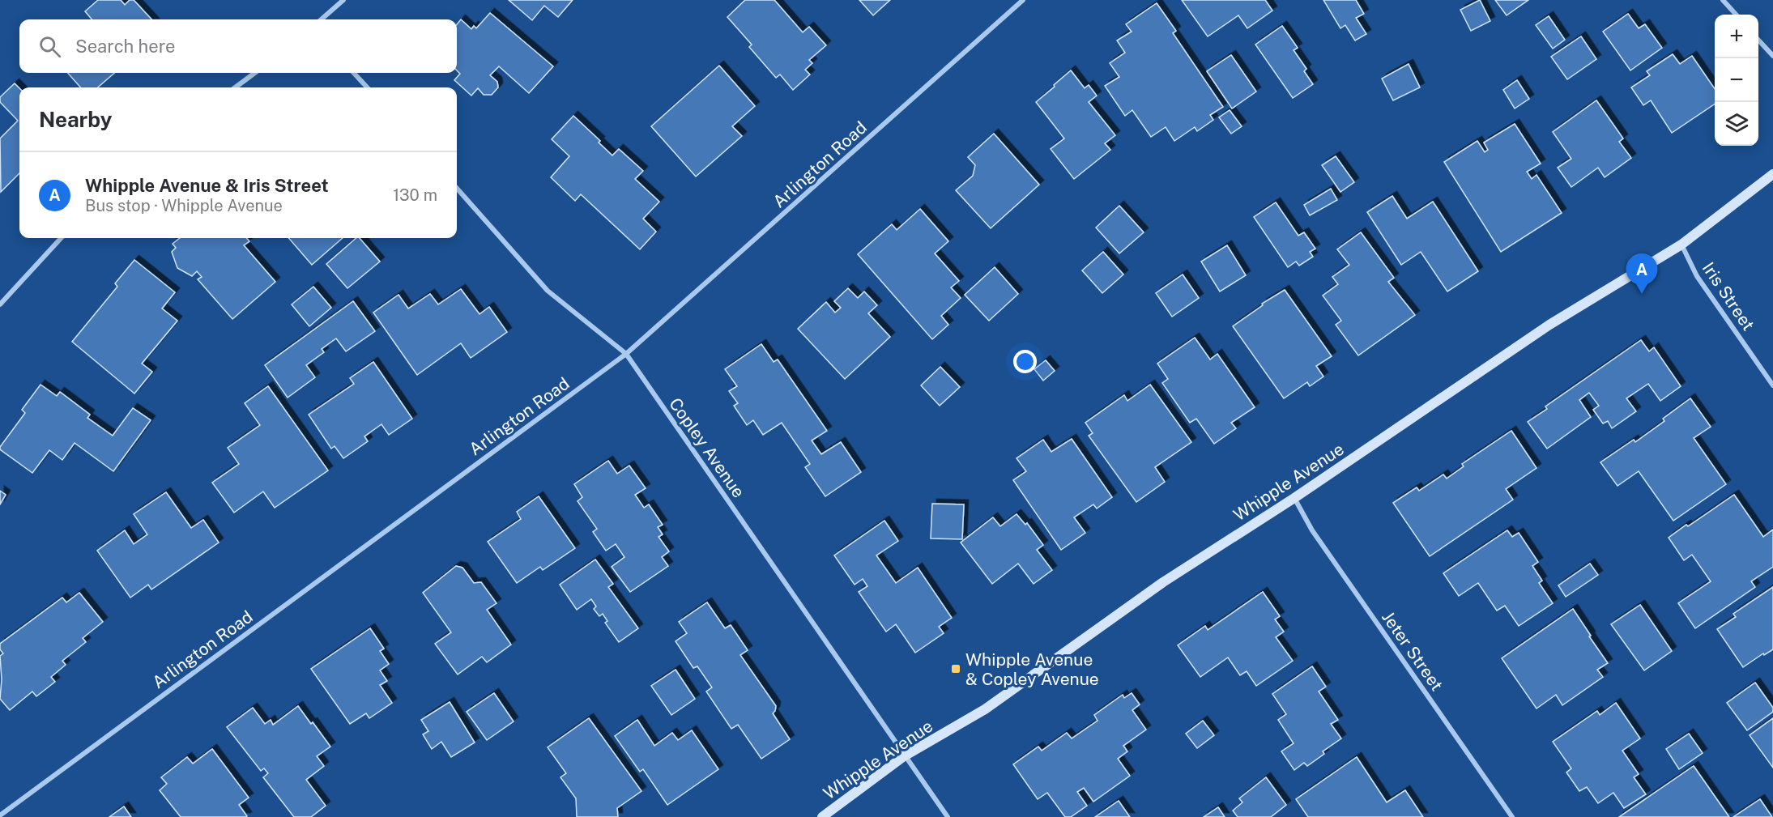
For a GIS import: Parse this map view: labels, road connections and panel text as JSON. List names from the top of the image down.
{
  "streets": {
    "main road": ["Whipple Avenue"],
    "street": [
      "Arlington Road",
      "Iris Street",
      "Copley Avenue",
      "Jeter Street"
    ]
  },
  "crossings": [
    ["Arlington Road", "Copley Avenue"],
    ["Iris Street", "Whipple Avenue"],
    ["Copley Avenue", "Whipple Avenue"],
    ["Whipple Avenue", "Jeter Street"]
  ],
  "places": {
    "transit": ["Whipple Avenue & Copley Avenue"]
  },
  "page": {
    "map_buttons": ["+", "−"],
    "search": "Search here",
    "heading": "Nearby",
    "list": [
      {
        "mark": "A",
        "name": "Whipple Avenue & Iris Street",
        "note": "Bus stop · Whipple Avenue",
        "value": "130 m"
      }
    ],
    "pins": "A"
  }
}
